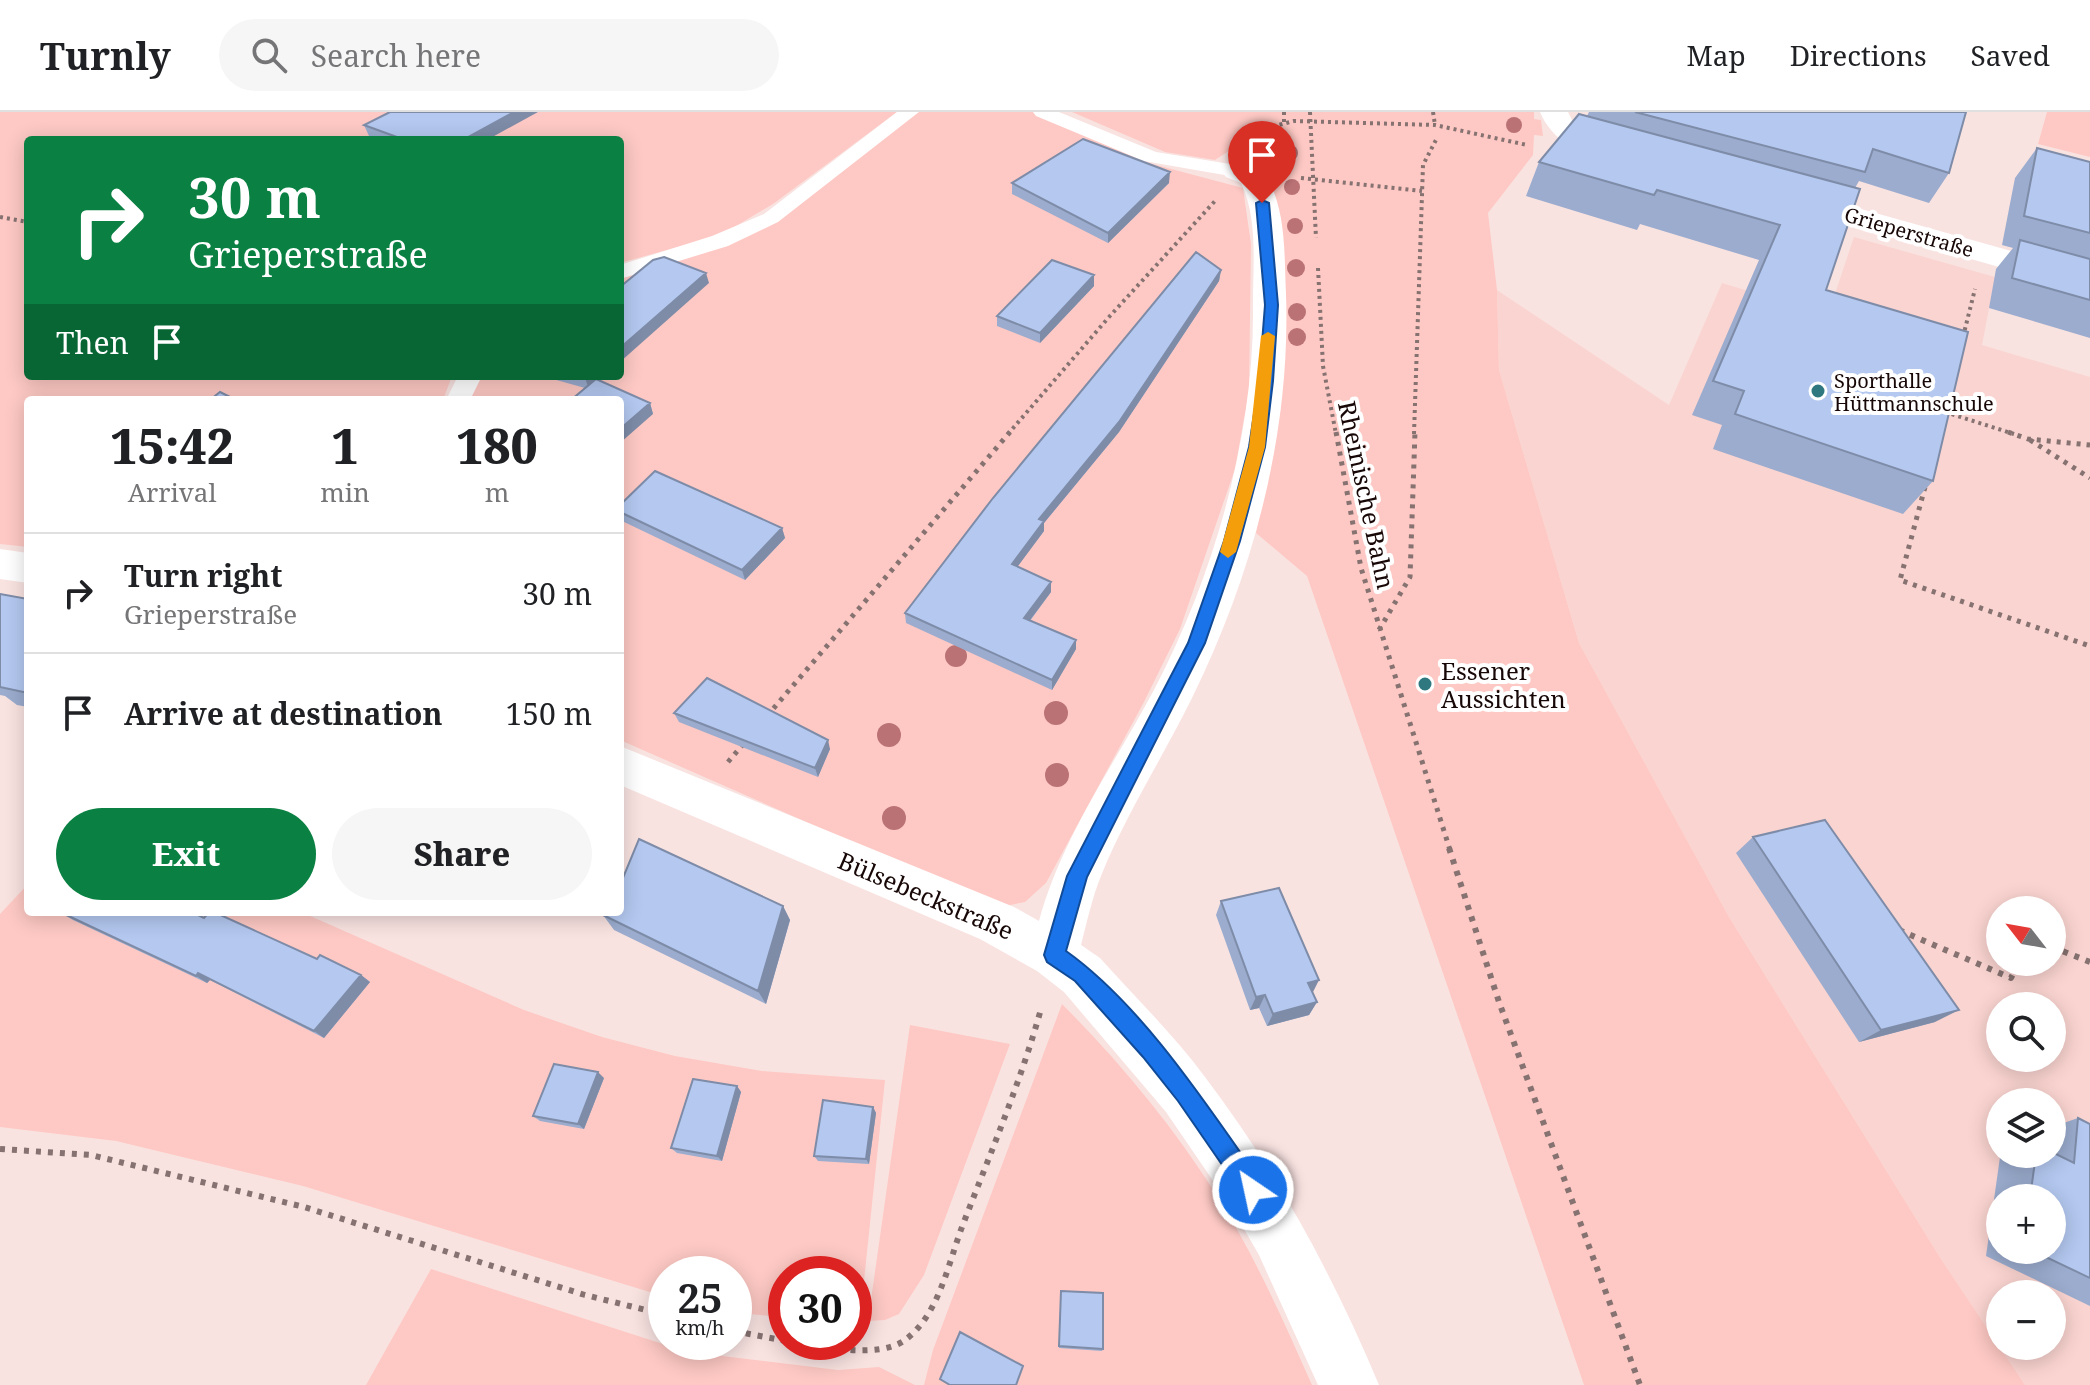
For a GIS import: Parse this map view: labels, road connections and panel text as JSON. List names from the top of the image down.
{
  "streets": {
    "street": ["Grieperstraße", "Bülsebeckstraße"],
    "path": ["Rheinische Bahn"]
  },
  "places": ["Sporthalle Hüttmannschule", "Essener Aussichten"],
  "north": "top left",
  "page": {
    "header": "Turnly",
    "search": "Search here",
    "nav": ["Map", "Directions", "Saved"],
    "turn": ["30 m", "Grieperstraße"],
    "then": "Then",
    "eta": [
      "15:42",
      "Arrival",
      "1",
      "min",
      "180",
      "m"
    ],
    "list": [
      {
        "name": "Turn right",
        "note": "Grieperstraße",
        "value": "30 m"
      },
      {
        "name": "Arrive at destination",
        "value": "150 m"
      }
    ],
    "buttons": ["Exit", "Share"],
    "map_buttons": ["+", "−"],
    "speed": "25 km/h",
    "limit": "30"
  }
}
